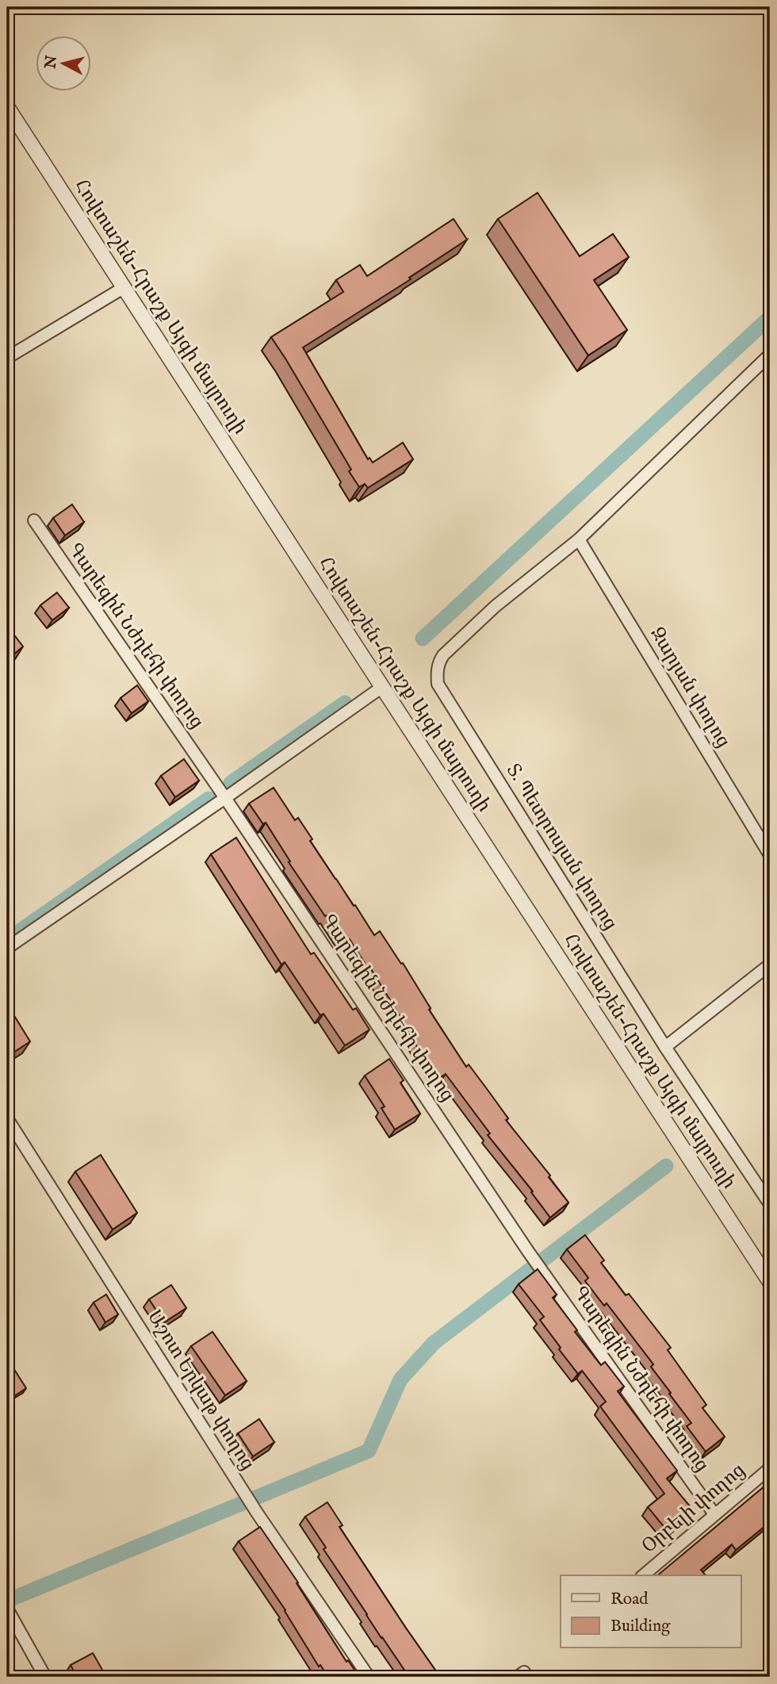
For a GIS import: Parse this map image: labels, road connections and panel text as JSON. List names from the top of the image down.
{
  "streets": {
    "street": [
      "Հովտաշեն-Հրաշք Այգի մայրուղի",
      "Գարեգին Նժդեհի փողոց",
      "Զարյան փողոց",
      "Տ. Պետրոսյան փողոց",
      "Աշոտ Երկաթ փողոց",
      "Օրբելի փողոց"
    ]
  },
  "crossings": [
    ["Գարեգին Նժդեհի փողոց", "Օրբելի փողոց"],
    ["Զարյան փողոց", "Տ. Պետրոսյան փողոց"]
  ],
  "legend": ["Road", "Building"],
  "north": "left"
}
